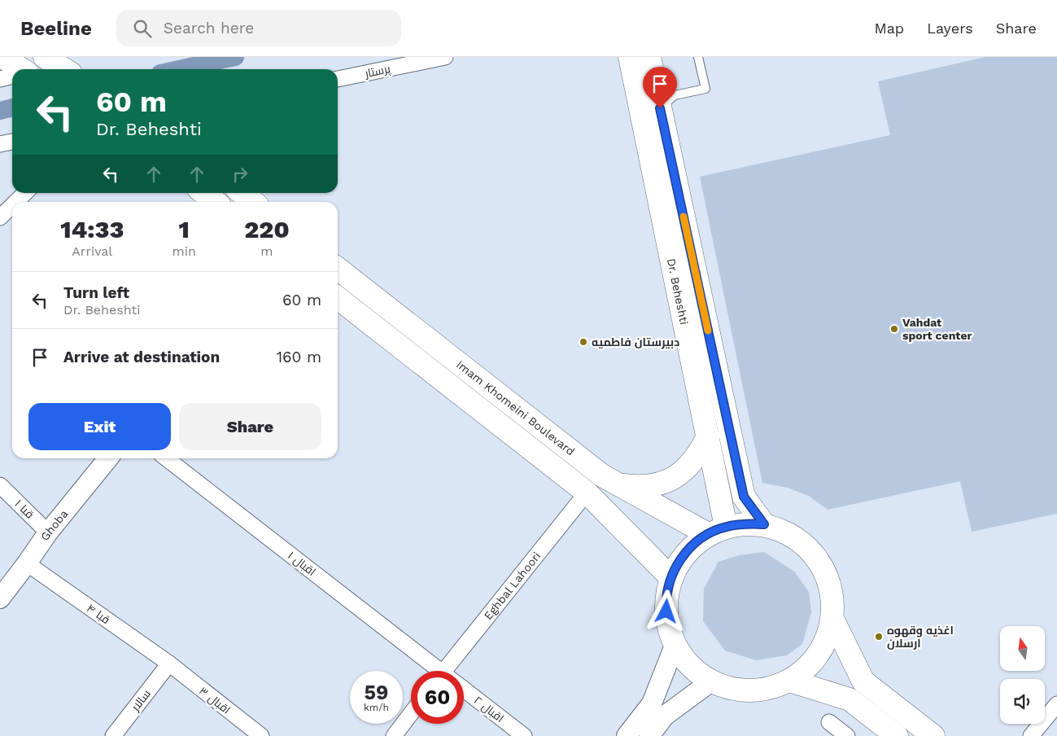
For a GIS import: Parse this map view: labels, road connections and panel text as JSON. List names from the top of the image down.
{
  "streets": {
    "main road": ["Dr. Beheshti", "Imam Khomeini Boulevard"],
    "street": [
      "پرستار",
      "قبا ۱",
      "Ghoba",
      "اقبال ۱",
      "Eghbal Lahoori",
      "قبا ۴",
      "سالار",
      "اقبال ۳",
      "اقبال ۲"
    ]
  },
  "crossings": [
    ["Dr. Beheshti", "Imam Khomeini Boulevard"],
    ["Imam Khomeini Boulevard", "Eghbal Lahoori"],
    ["قبا ۱", "Ghoba"],
    ["Ghoba", "قبا ۴"],
    ["قبا ۴", "سالار"],
    ["قبا ۴", "اقبال ۳"],
    ["سالار", "اقبال ۳"]
  ],
  "places": ["Vahdat sport center", "دبیرستان فاطمیه", "اغذیه وقهوه ارسلان"],
  "north": "top",
  "page": {
    "header": "Beeline",
    "search": "Search here",
    "nav": ["Map", "Layers", "Share"],
    "turn": ["60 m", "Dr. Beheshti"],
    "eta": [
      "14:33",
      "Arrival",
      "1",
      "min",
      "220",
      "m"
    ],
    "list": [
      {
        "name": "Turn left",
        "note": "Dr. Beheshti",
        "value": "60 m"
      },
      {
        "name": "Arrive at destination",
        "value": "160 m"
      }
    ],
    "buttons": ["Exit", "Share"],
    "speed": "59 km/h",
    "limit": "60"
  }
}
